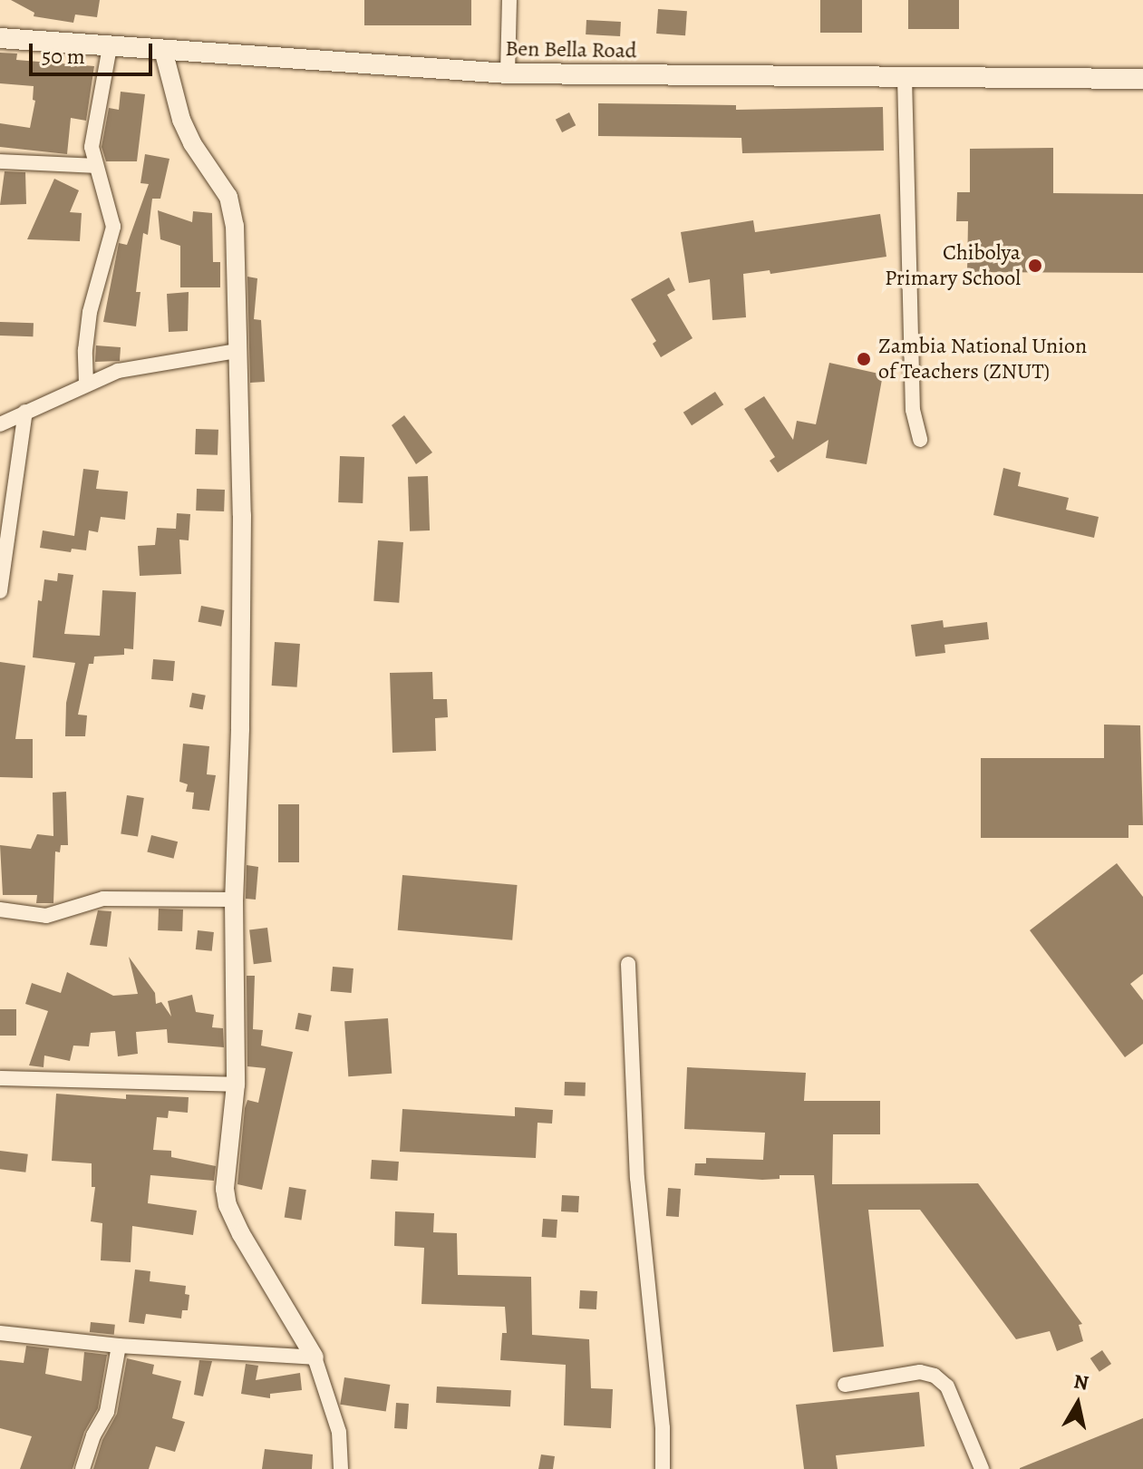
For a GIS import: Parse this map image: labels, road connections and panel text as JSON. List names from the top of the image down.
{
  "streets": {
    "main road": ["Ben Bella Road"]
  },
  "places": ["Chibolya Primary School", "Zambia National Union of Teachers (ZNUT)"],
  "scale_bar": "50 m",
  "north": "top"
}
